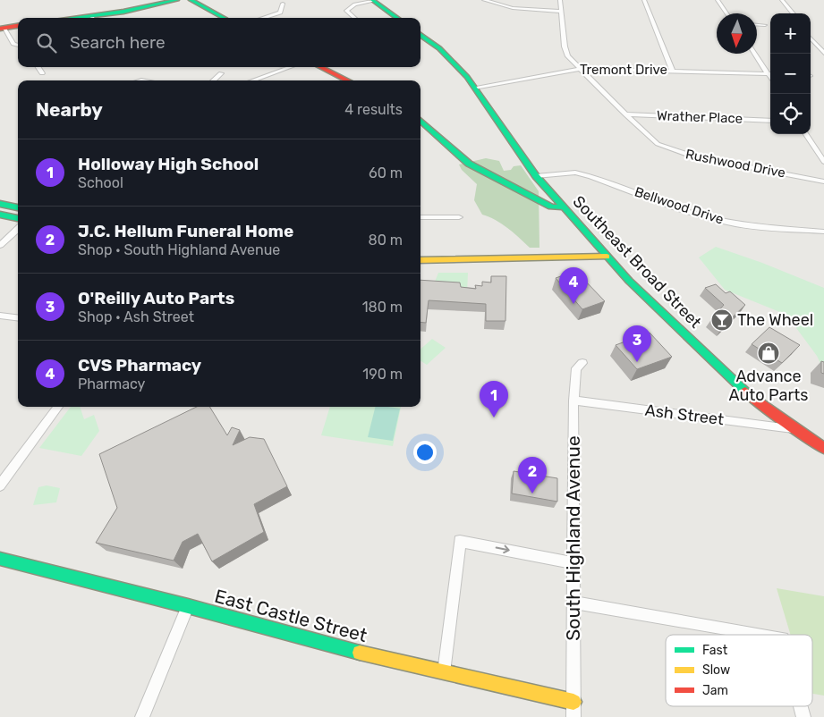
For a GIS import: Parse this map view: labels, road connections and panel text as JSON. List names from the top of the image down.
{
  "streets": {
    "main road": ["Southeast Broad Street", "East Castle Street"],
    "street": [
      "Tremont Drive",
      "Wrather Place",
      "Rushwood Drive",
      "Bellwood Drive",
      "Ash Street",
      "South Highland Avenue"
    ]
  },
  "crossings": [
    ["Tremont Drive", "Rushwood Drive"],
    ["Tremont Drive", "Southeast Broad Street"],
    ["Wrather Place", "Rushwood Drive"],
    ["Bellwood Drive", "Southeast Broad Street"],
    ["Southeast Broad Street", "Ash Street"],
    ["Ash Street", "South Highland Avenue"],
    ["South Highland Avenue", "East Castle Street"]
  ],
  "places": {
    "bar": ["The Wheel"],
    "shop": ["Advance Auto Parts"]
  },
  "legend": ["Fast", "Slow", "Jam"],
  "north": "bottom",
  "page": {
    "map_buttons": ["+", "−"],
    "search": "Search here",
    "heading": ["Nearby", "4 results"],
    "list": [
      {
        "mark": "1",
        "name": "Holloway High School",
        "note": "School",
        "value": "60 m"
      },
      {
        "mark": "2",
        "name": "J.C. Hellum Funeral Home",
        "note": "Shop · South Highland Avenue",
        "value": "80 m"
      },
      {
        "mark": "3",
        "name": "O'Reilly Auto Parts",
        "note": "Shop · Ash Street",
        "value": "180 m"
      },
      {
        "mark": "4",
        "name": "CVS Pharmacy",
        "note": "Pharmacy",
        "value": "190 m"
      }
    ],
    "pins": [
      "4",
      "3",
      "1",
      "2"
    ]
  }
}
